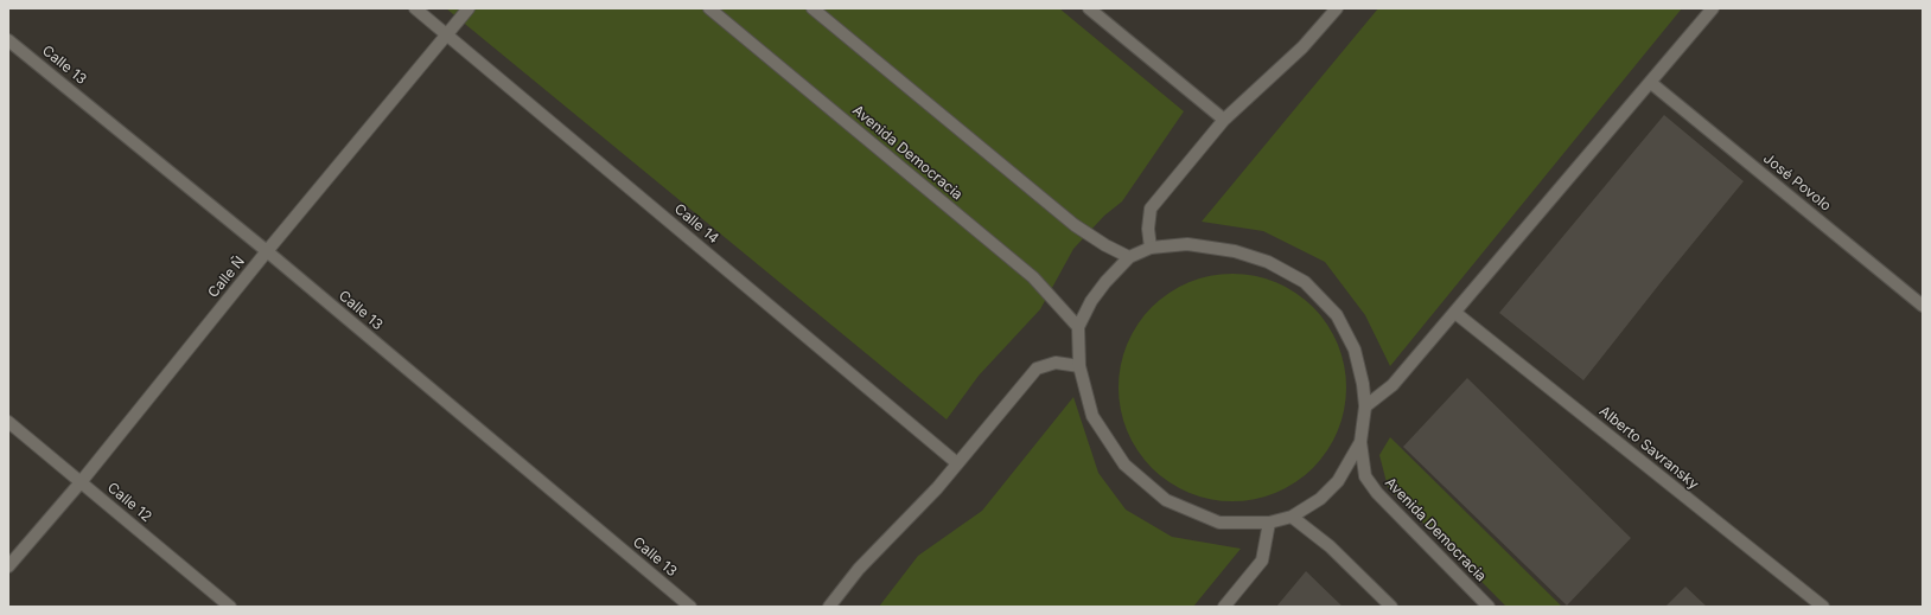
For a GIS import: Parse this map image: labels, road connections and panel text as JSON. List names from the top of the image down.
{
  "streets": {
    "street": [
      "Calle 13",
      "Avenida Democracia",
      "José Povolo",
      "Calle 14",
      "Calle Ñ",
      "Alberto Savransky",
      "Calle 12"
    ]
  },
  "crossings": [
    ["Calle 13", "Calle Ñ"],
    ["Calle 14", "Calle Ñ"],
    ["Calle Ñ", "Calle 12"]
  ]
}
